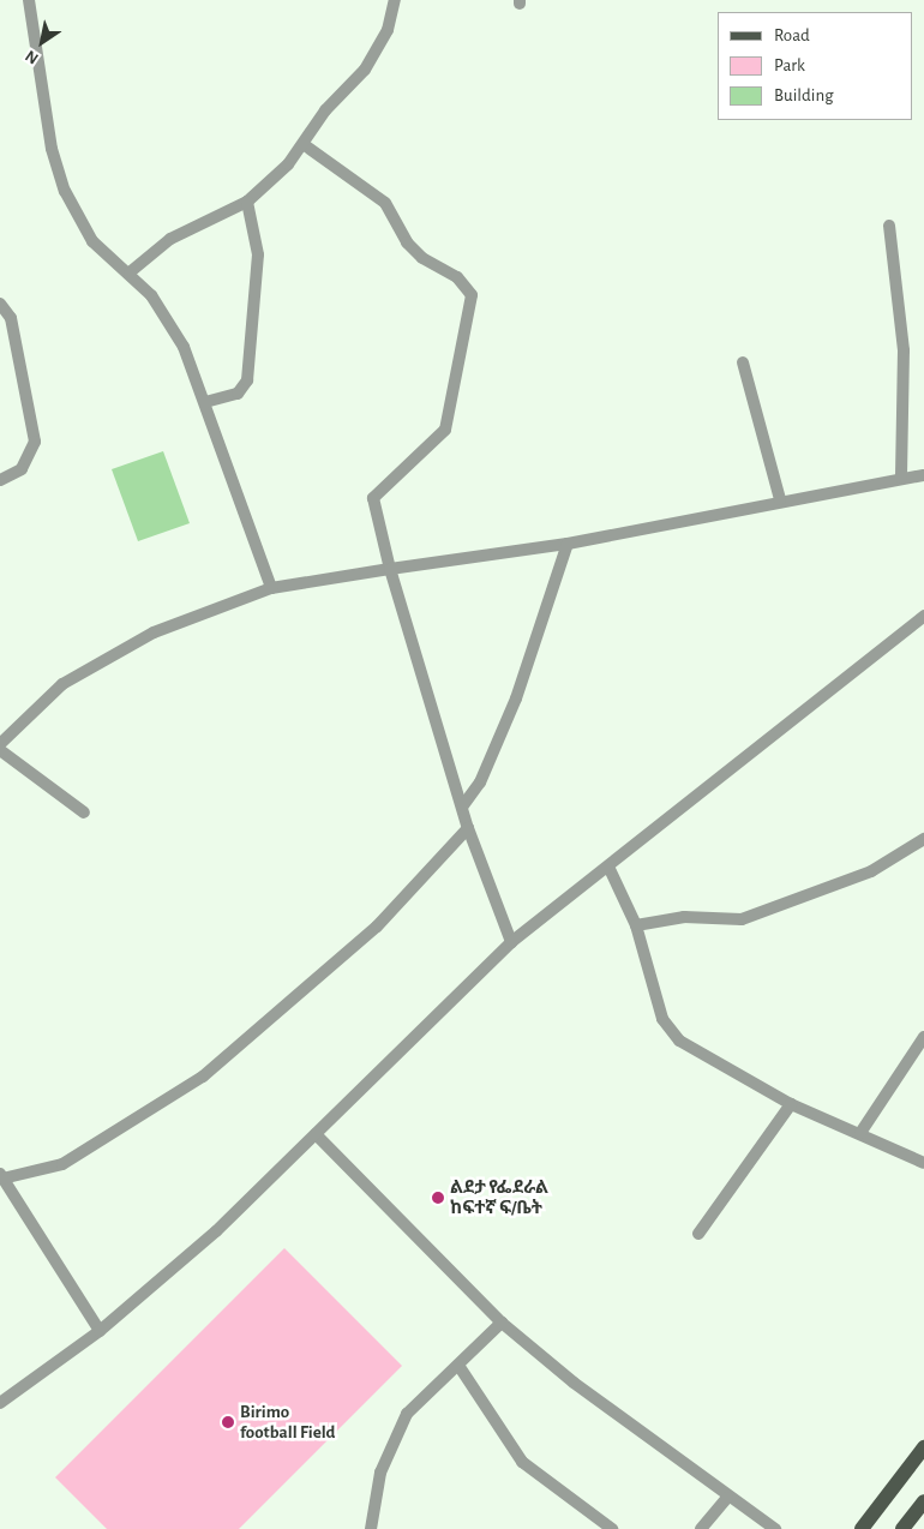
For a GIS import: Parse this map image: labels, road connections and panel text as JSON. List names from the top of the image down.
{
  "places": ["ልደታ የፌደራል ከፍተኛ ፍ/ቤት", "Birimo football Field"],
  "legend": ["Road", "Park", "Building"],
  "north": "bottom left"
}
